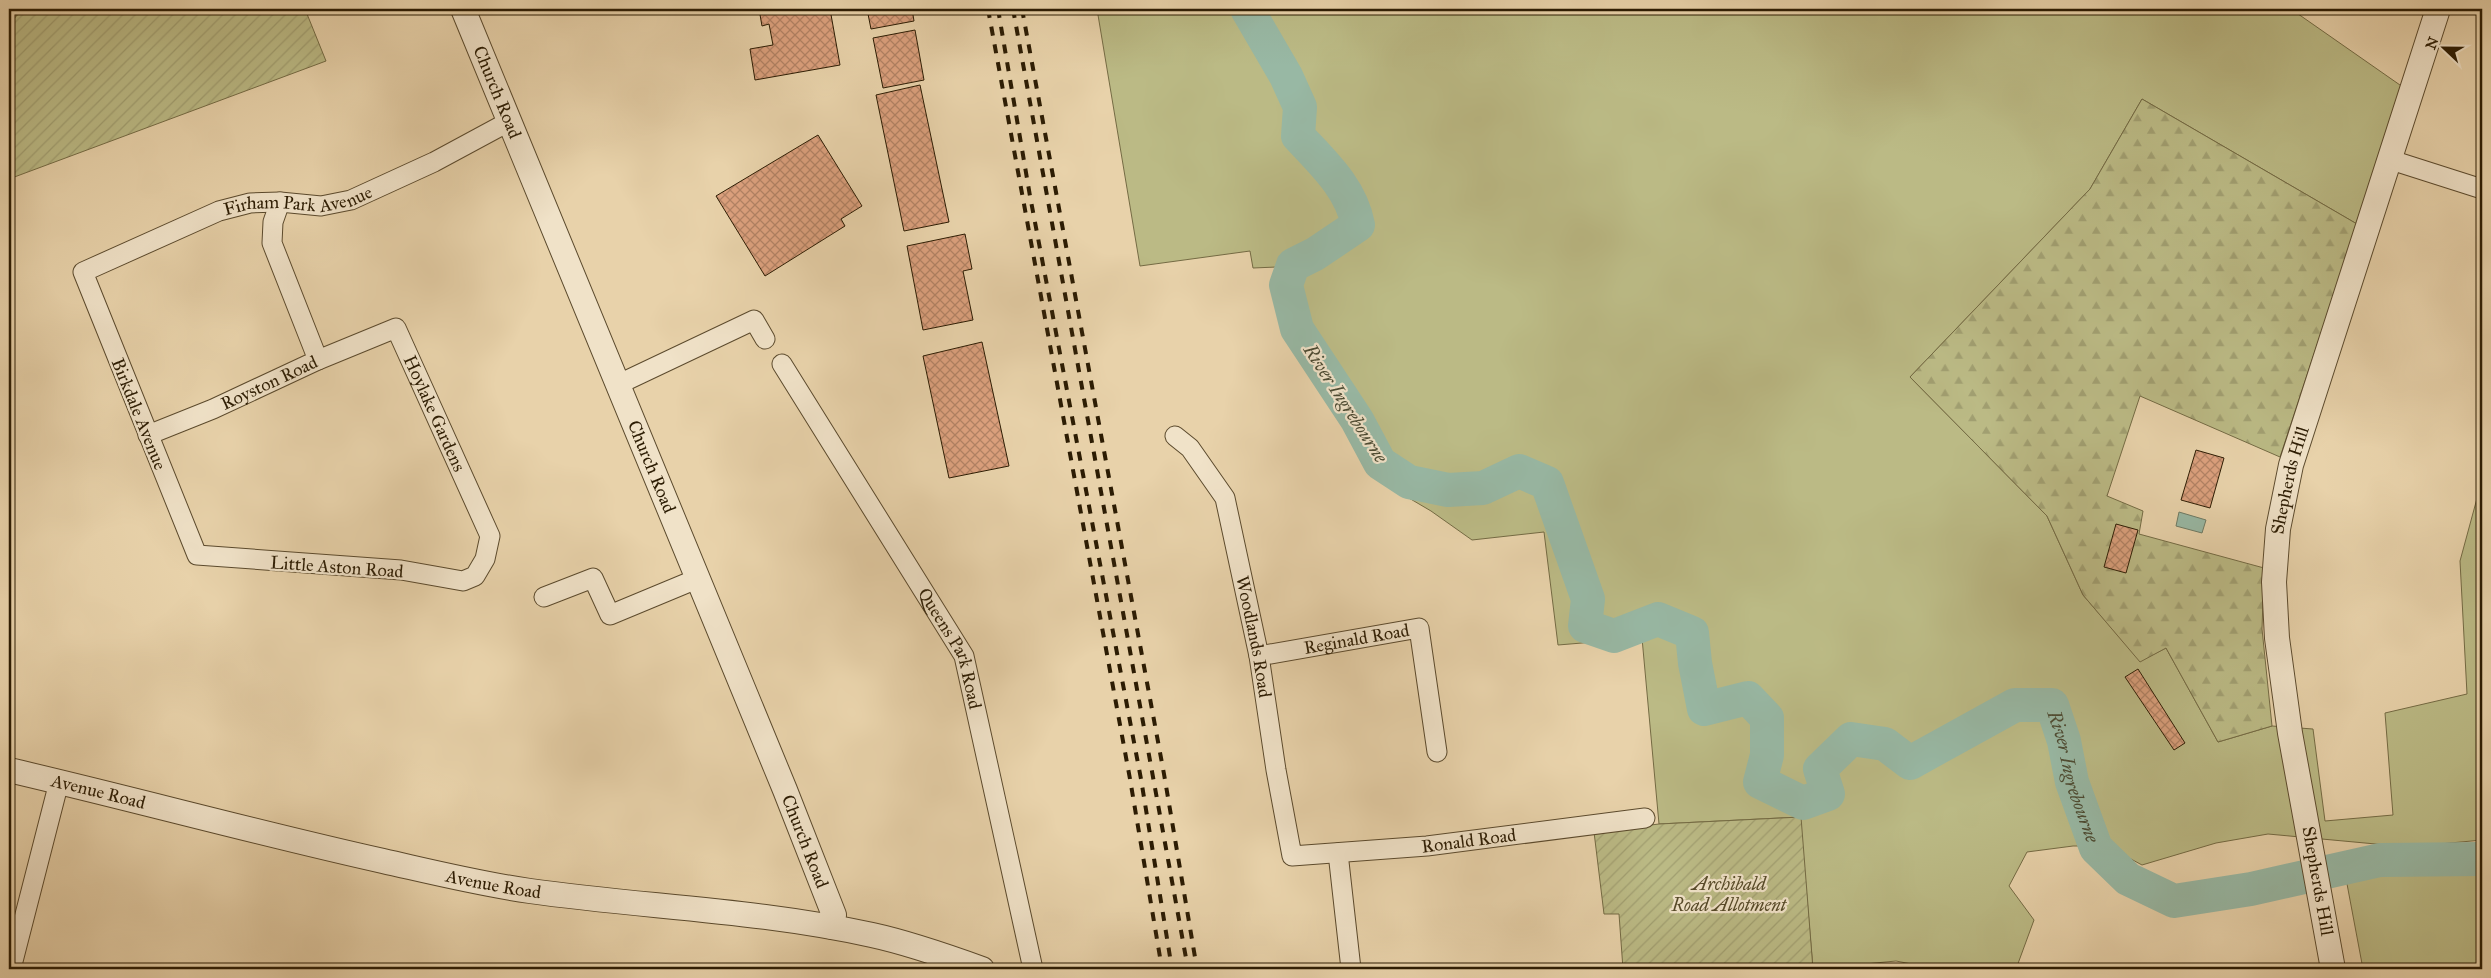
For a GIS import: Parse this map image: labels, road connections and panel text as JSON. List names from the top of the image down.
{
  "streets": {
    "street": [
      "Church Road",
      "Firham Park Avenue",
      "Royston Road",
      "Hoylake Gardens",
      "Birkdale Avenue",
      "Shepherds Hill",
      "Little Aston Road",
      "Woodlands Road",
      "Reginald Road",
      "Queens Park Road",
      "Avenue Road",
      "Ronald Road"
    ]
  },
  "crossings": [
    ["Church Road", "Firham Park Avenue"],
    ["Church Road", "Avenue Road"],
    ["Firham Park Avenue", "Royston Road"],
    ["Firham Park Avenue", "Birkdale Avenue"],
    ["Royston Road", "Hoylake Gardens"],
    ["Royston Road", "Birkdale Avenue"],
    ["Hoylake Gardens", "Little Aston Road"],
    ["Birkdale Avenue", "Little Aston Road"],
    ["Woodlands Road", "Reginald Road"],
    ["Woodlands Road", "Ronald Road"]
  ],
  "water": ["River Ingrebourne"],
  "parks": ["Archibald Road Allotment"],
  "north": "left"
}
